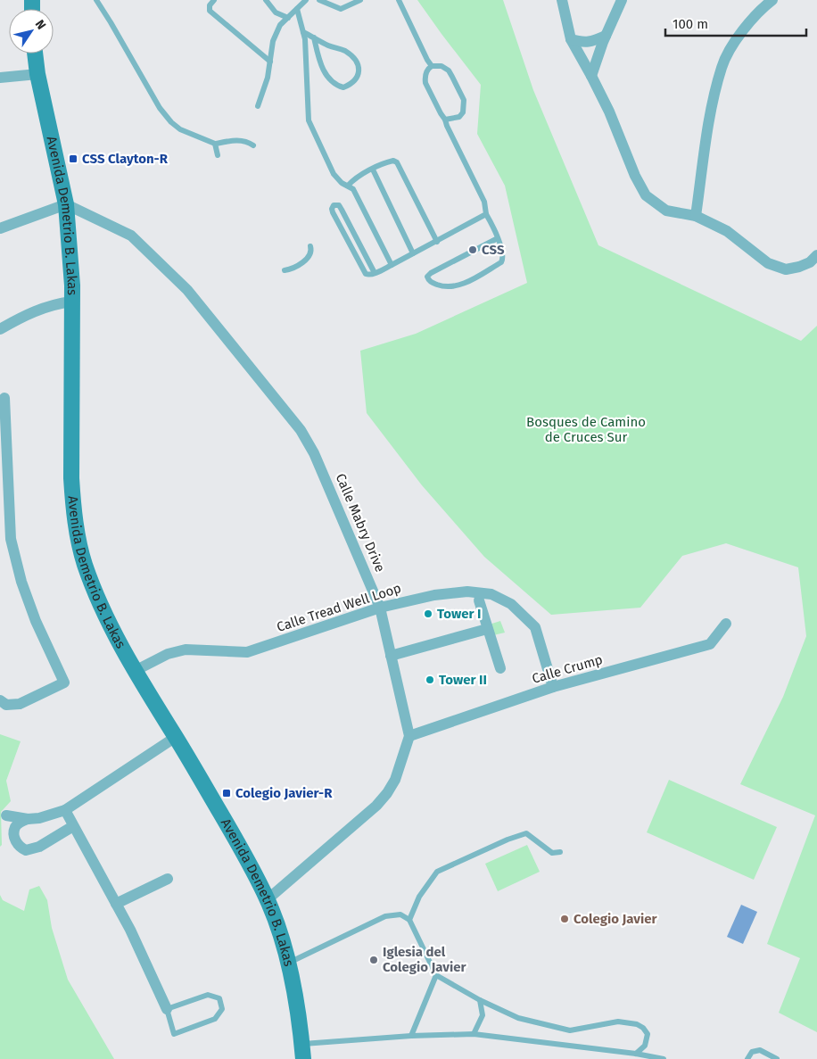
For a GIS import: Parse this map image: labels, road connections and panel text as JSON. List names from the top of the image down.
{
  "streets": {
    "street": [
      "Avenida Demetrio B. Lakas",
      "Calle Mabry Drive",
      "Calle Tread Well Loop",
      "Calle Crump"
    ]
  },
  "crossings": [
    ["Avenida Demetrio B. Lakas", "Calle Mabry Drive"],
    ["Avenida Demetrio B. Lakas", "Calle Tread Well Loop"],
    ["Calle Mabry Drive", "Calle Tread Well Loop"],
    ["Calle Mabry Drive", "Calle Crump"],
    ["Calle Tread Well Loop", "Calle Crump"]
  ],
  "parks": ["Bosques de Camino de Cruces Sur"],
  "places": {
    "transit": ["CSS Clayton-R", "Colegio Javier-R"],
    "other": [
      "CSS",
      "Tower I",
      "Tower II",
      "Colegio Javier",
      "Iglesia del Colegio Javier"
    ]
  },
  "scale_bar": "100 m",
  "north": "top right"
}
